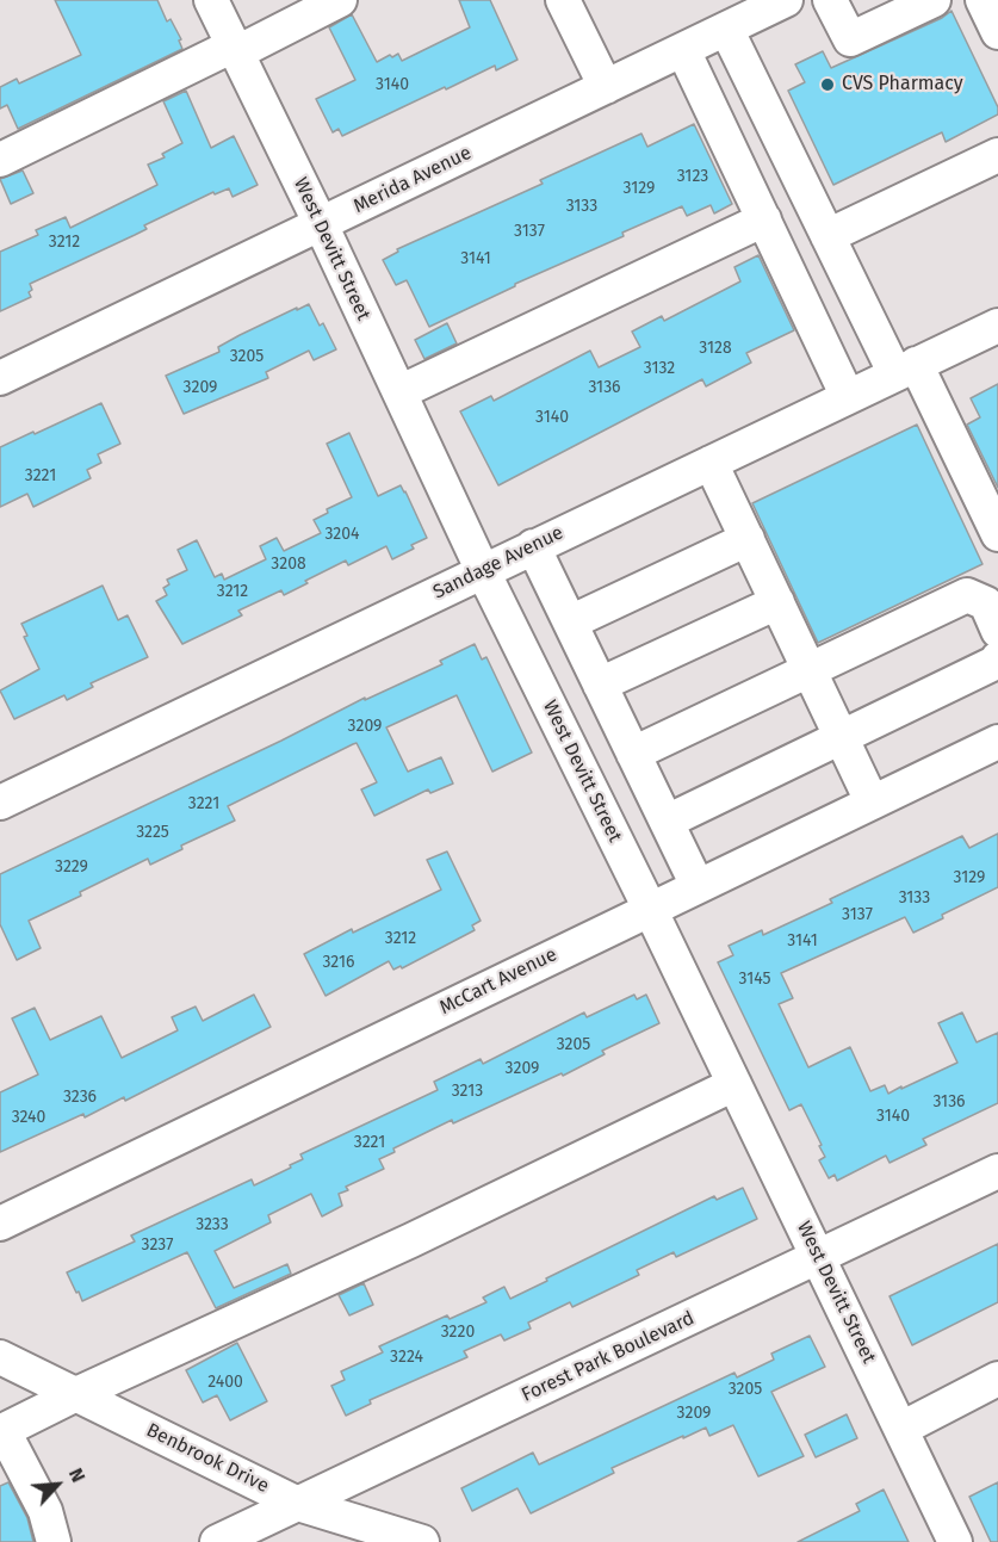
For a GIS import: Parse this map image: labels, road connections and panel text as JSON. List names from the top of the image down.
{
  "streets": {
    "street": [
      "Merida Avenue",
      "West Devitt Street",
      "Sandage Avenue",
      "McCart Avenue",
      "Forest Park Boulevard",
      "Benbrook Drive"
    ]
  },
  "crossings": [
    ["Merida Avenue", "West Devitt Street"],
    ["West Devitt Street", "Sandage Avenue"],
    ["West Devitt Street", "McCart Avenue"],
    ["West Devitt Street", "Forest Park Boulevard"],
    ["Forest Park Boulevard", "Benbrook Drive"]
  ],
  "places": ["CVS Pharmacy"],
  "house_numbers": [
    "3140",
    "3123",
    "3129",
    "3133",
    "3137",
    "3212",
    "3141",
    "3128",
    "3205",
    "3132",
    "3209",
    "3136",
    "3140",
    "3221",
    "3204",
    "3208",
    "3212",
    "3209",
    "3221",
    "3225",
    "3229",
    "3129",
    "3133",
    "3137",
    "3212",
    "3141",
    "3216",
    "3145",
    "3205",
    "3209",
    "3213",
    "3236",
    "3136",
    "3140",
    "3240",
    "3221",
    "3233",
    "3237",
    "3220",
    "3224",
    "2400",
    "3205",
    "3209"
  ],
  "north": "top right"
}
